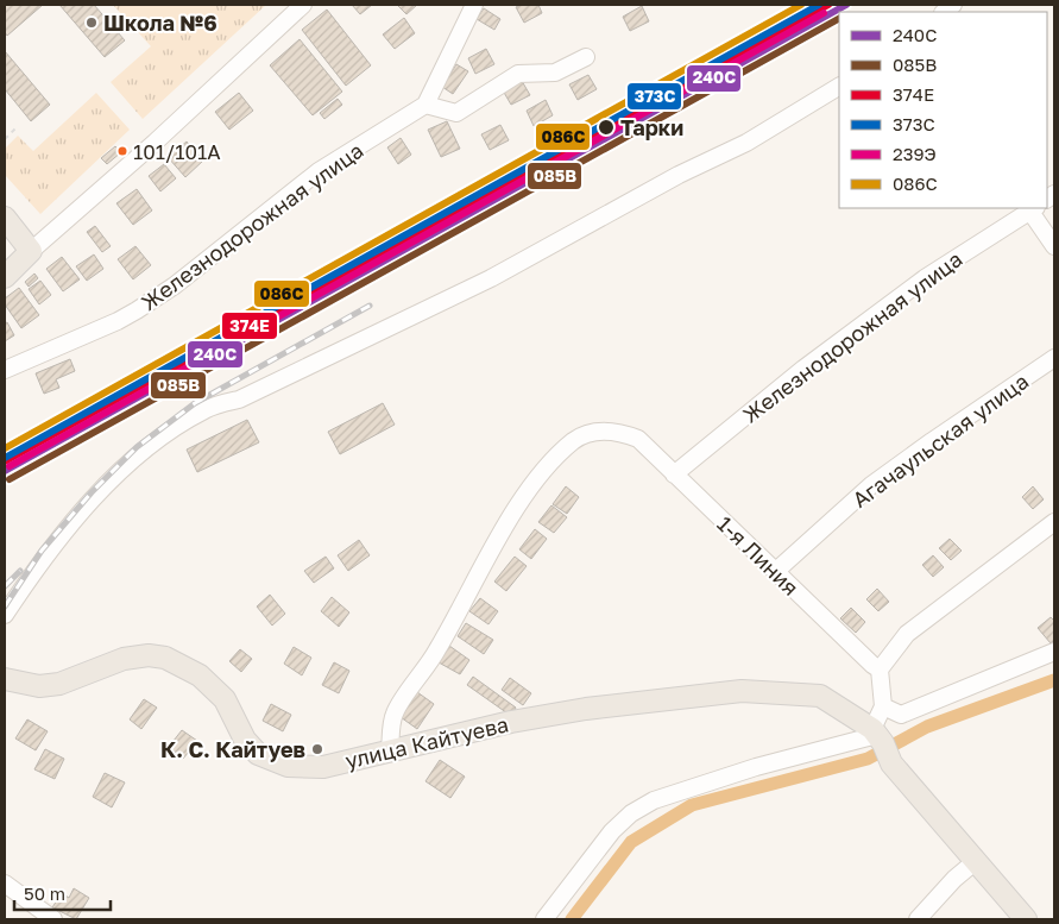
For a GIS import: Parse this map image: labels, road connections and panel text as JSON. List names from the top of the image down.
{
  "streets": {
    "main road": ["улица Кайтуева"],
    "street": ["Железнодорожная улица", "Агачаульская улица", "1-я Линия"]
  },
  "crossings": [
    ["Железнодорожная улица", "1-я Линия"],
    ["Агачаульская улица", "1-я Линия"],
    ["1-я Линия", "улица Кайтуева"]
  ],
  "places": [
    "Школа №6",
    "Тарки",
    "101/101А",
    "К. С. Кайтуев"
  ],
  "lines": [
    "transit line 240С",
    "transit line 374Е",
    "transit line 373C",
    "transit line 086С",
    "transit line 239Э",
    "transit line 085В"
  ],
  "legend": [
    "240С",
    "085В",
    "374Е",
    "373C",
    "239Э",
    "086С"
  ],
  "scale_bar": "50 m"
}
